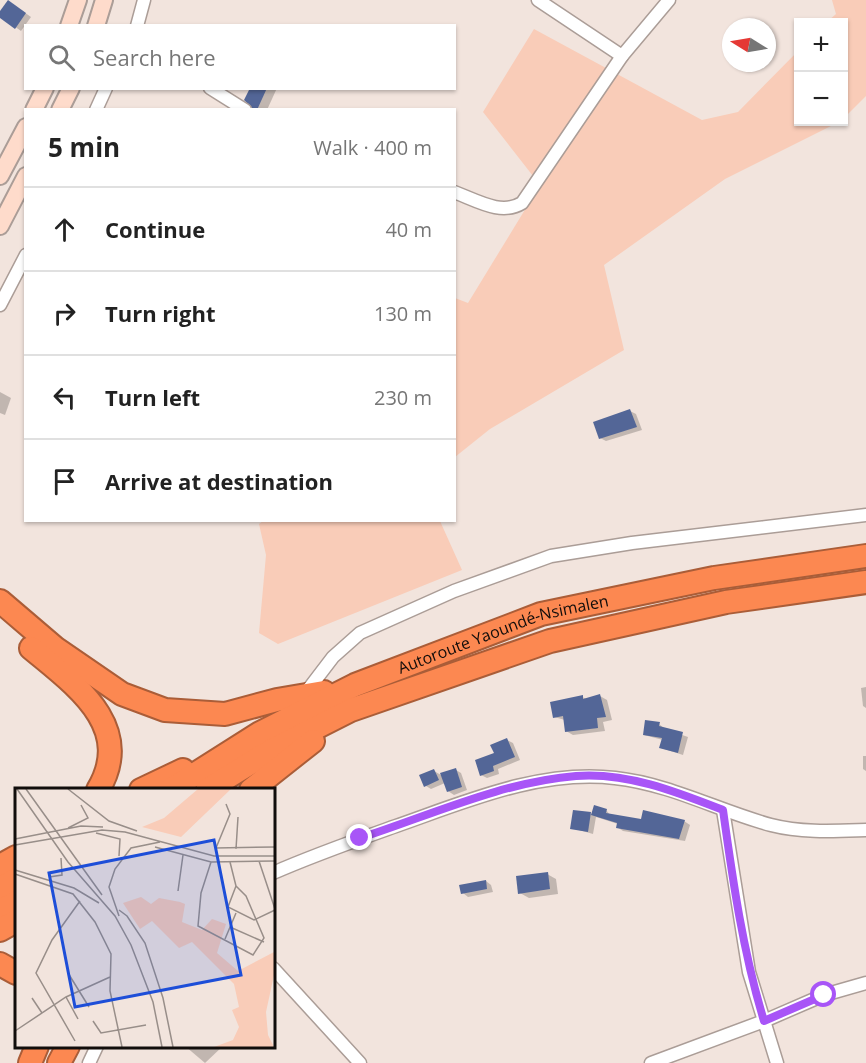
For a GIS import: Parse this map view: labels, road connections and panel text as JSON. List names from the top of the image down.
{
  "streets": {
    "highway": ["Autoroute Yaoundé-Nsimalen"]
  },
  "north": "left",
  "page": {
    "map_buttons": ["+", "−"],
    "search": "Search here",
    "heading": ["5 min", "Walk · 400 m"],
    "list": [
      ["Continue", "40 m"],
      ["Turn right", "130 m"],
      ["Turn left", "230 m"],
      "Arrive at destination"
    ]
  }
}
